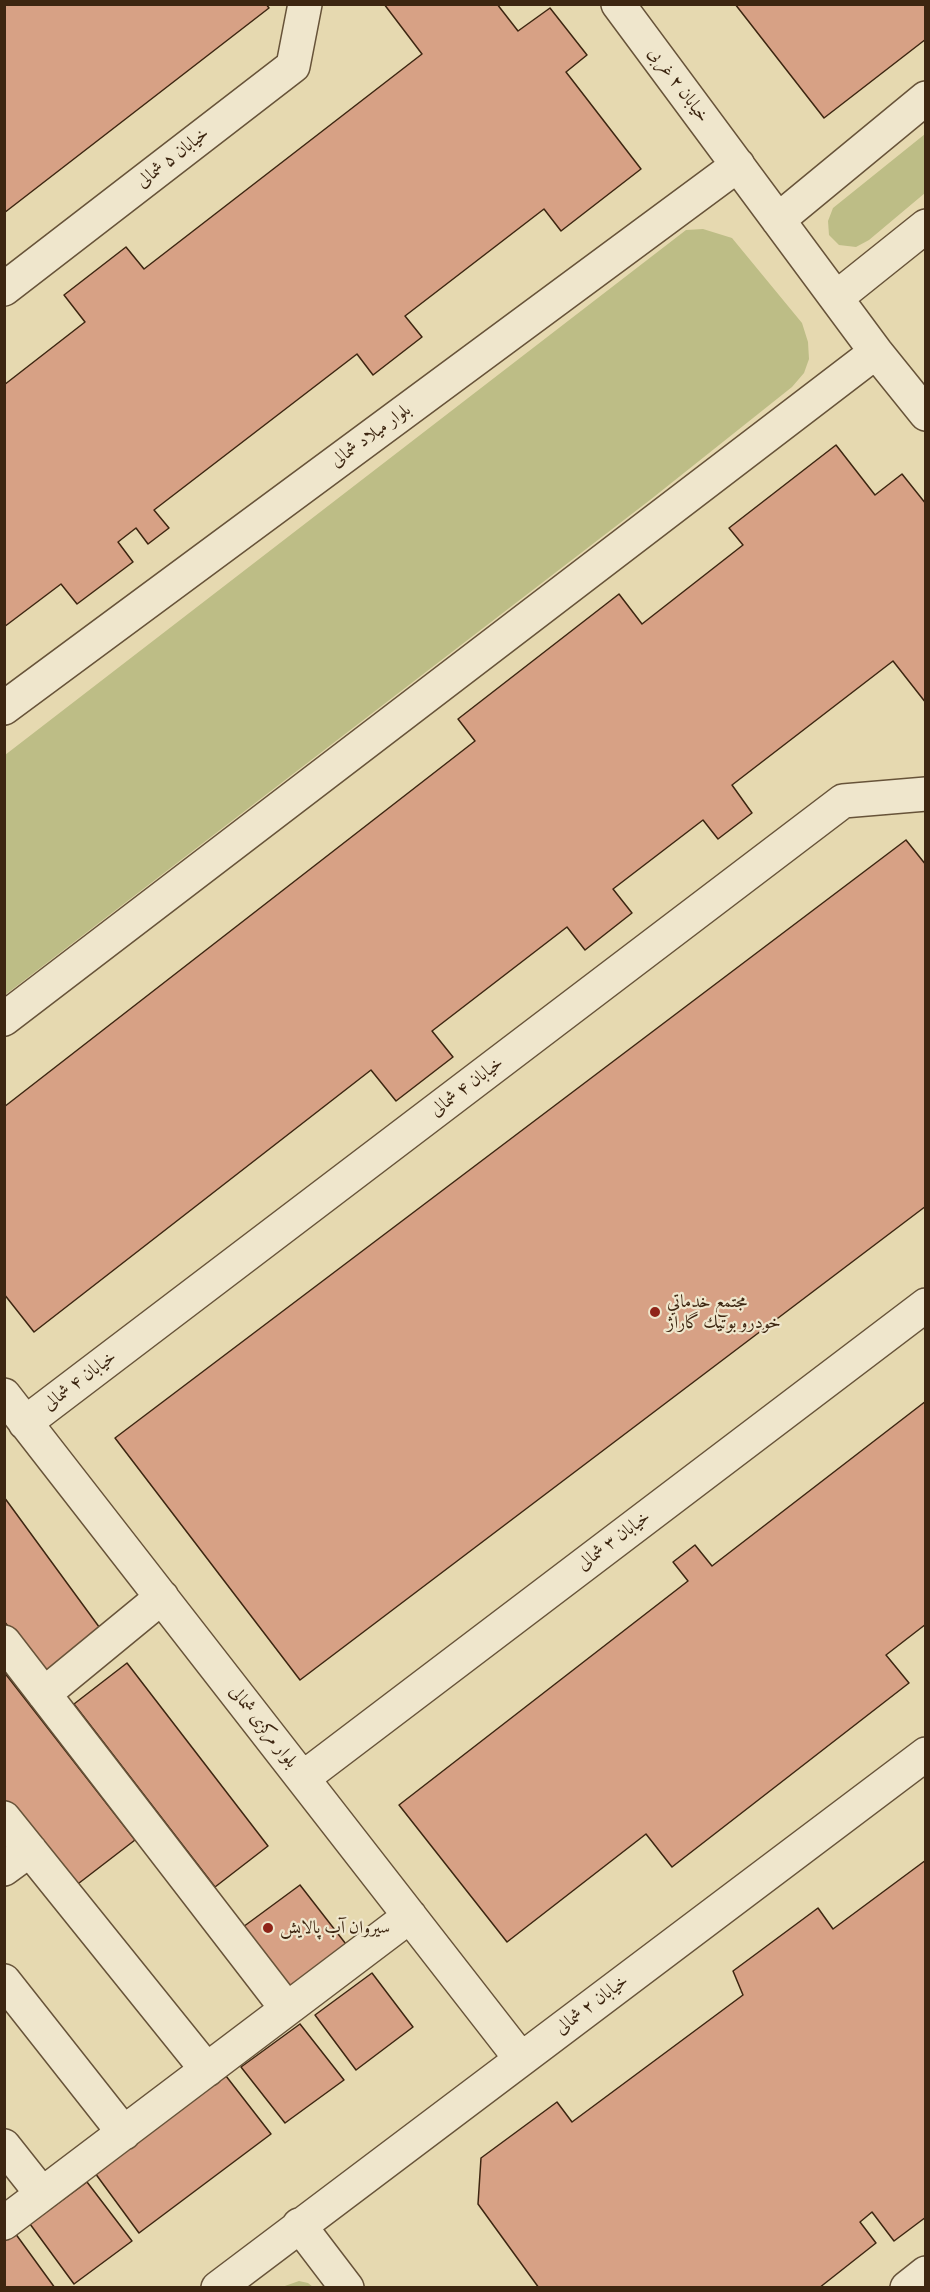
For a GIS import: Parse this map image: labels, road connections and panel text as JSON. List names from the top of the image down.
{
  "streets": {
    "street": [
      "خیابان ۲ غربی",
      "خیابان ۵ شمالی",
      "بلوار میلاد شمالی",
      "خیابان ۴ شمالی",
      "خیابان ۳ شمالی",
      "بلوار مرکزی شمالی",
      "خیابان ۲ شمالی"
    ]
  },
  "crossings": [
    ["خیابان ۲ غربی", "بلوار میلاد شمالی"],
    ["خیابان ۴ شمالی", "بلوار مرکزی شمالی"],
    ["خیابان ۳ شمالی", "بلوار مرکزی شمالی"],
    ["بلوار مرکزی شمالی", "خیابان ۲ شمالی"]
  ],
  "places": ["مجتمع خدماتي خودرو بوتيك گاراژ", "سیروان آب پالایش"]
}
